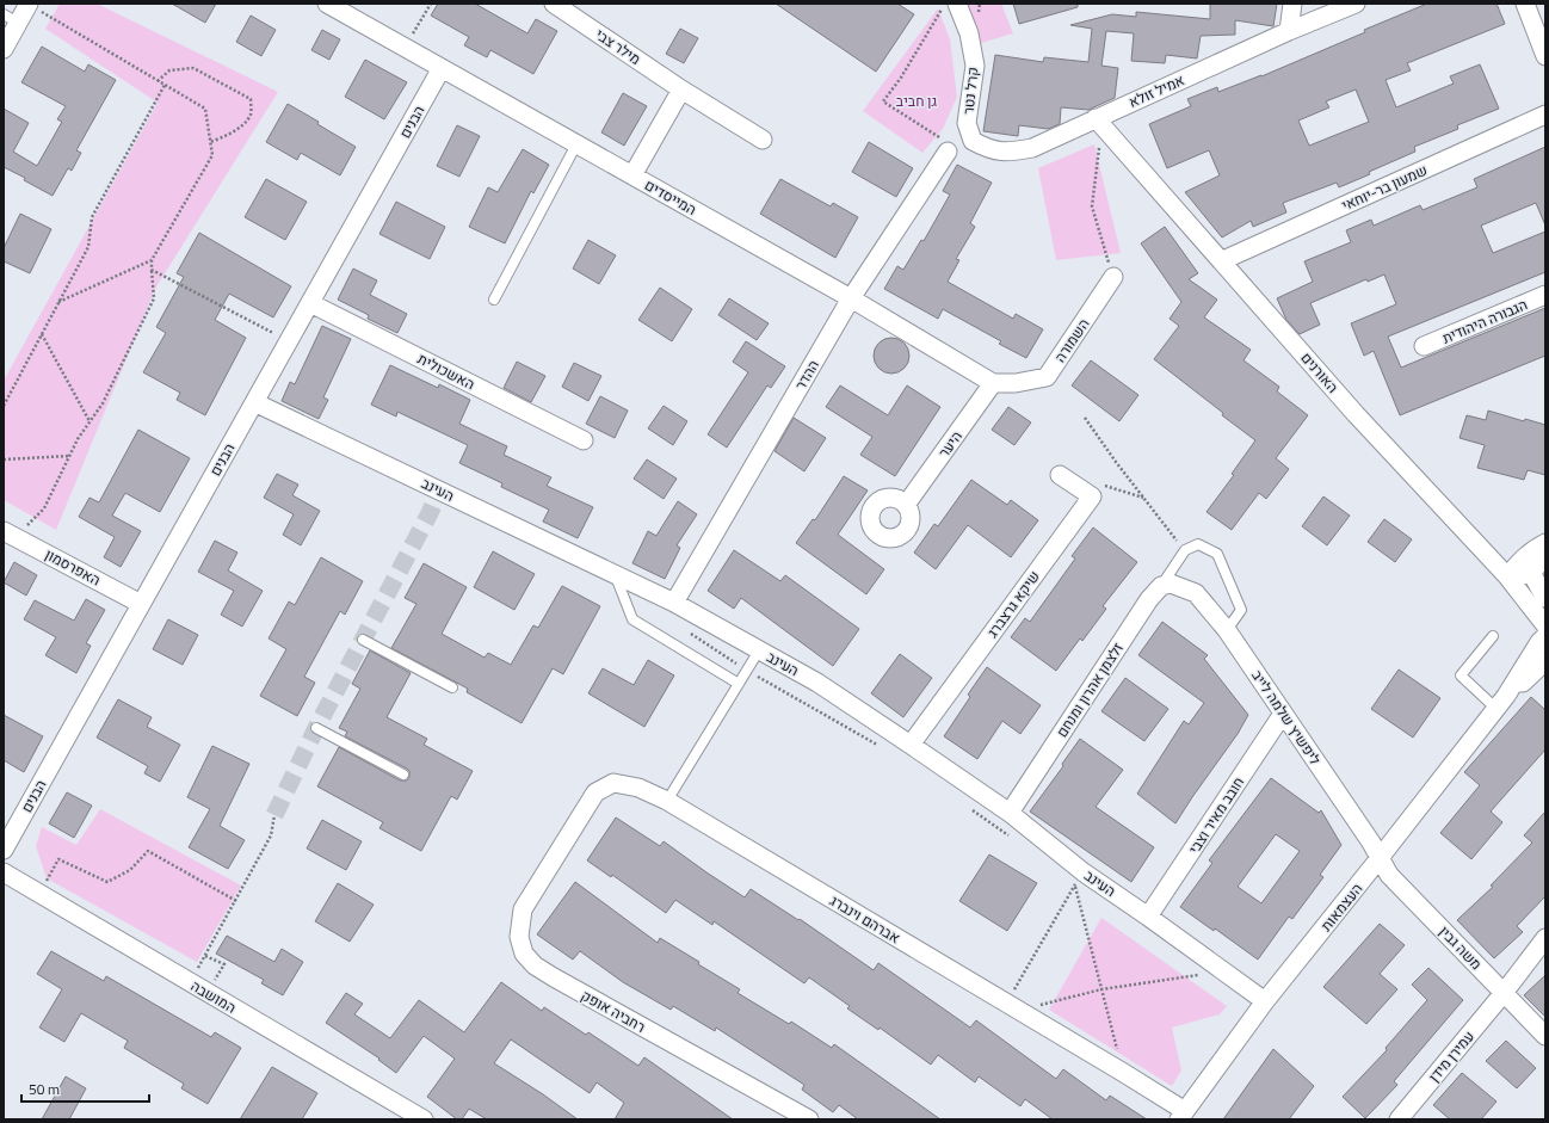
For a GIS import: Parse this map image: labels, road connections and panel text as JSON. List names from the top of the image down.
{
  "streets": {
    "street": [
      "מילר צבי",
      "קרל נטר",
      "אמיל זולא",
      "הבנים",
      "שמעון בר-יוחאי",
      "המייסדים",
      "הגבורה היהודית",
      "השמורה",
      "האשכולית",
      "האורנים",
      "ההדר",
      "היער",
      "העינב",
      "האפרסמון",
      "שיקא גרצברג",
      "זלצמן אהרון ומנחם",
      "ליפשיץ שלמה לייב",
      "חובב מאיר וצבי",
      "העצמאות",
      "אברהם וינברג",
      "משה גבין",
      "המושבה",
      "רחביה אופק",
      "עמירן מידן"
    ]
  },
  "crossings": [
    ["קרל נטר", "אמיל זולא"],
    ["אמיל זולא", "האורנים"],
    ["הבנים", "המייסדים"],
    ["הבנים", "האשכולית"],
    ["הבנים", "העינב"],
    ["הבנים", "האפרסמון"],
    ["שמעון בר-יוחאי", "האורנים"],
    ["המייסדים", "השמורה"],
    ["המייסדים", "ההדר"],
    ["המייסדים", "היער"],
    ["ההדר", "העינב"],
    ["העינב", "שיקא גרצברג"],
    ["העינב", "זלצמן אהרון ומנחם"],
    ["העינב", "חובב מאיר וצבי"],
    ["העינב", "העצמאות"],
    ["זלצמן אהרון ומנחם", "ליפשיץ שלמה לייב"],
    ["ליפשיץ שלמה לייב", "חובב מאיר וצבי"],
    ["ליפשיץ שלמה לייב", "העצמאות"],
    ["ליפשיץ שלמה לייב", "משה גבין"],
    ["העצמאות", "אברהם וינברג"],
    ["העצמאות", "משה גבין"],
    ["אברהם וינברג", "רחביה אופק"],
    ["משה גבין", "עמירן מידן"]
  ],
  "parks": ["גן חביב"],
  "scale_bar": "50 m"
}
